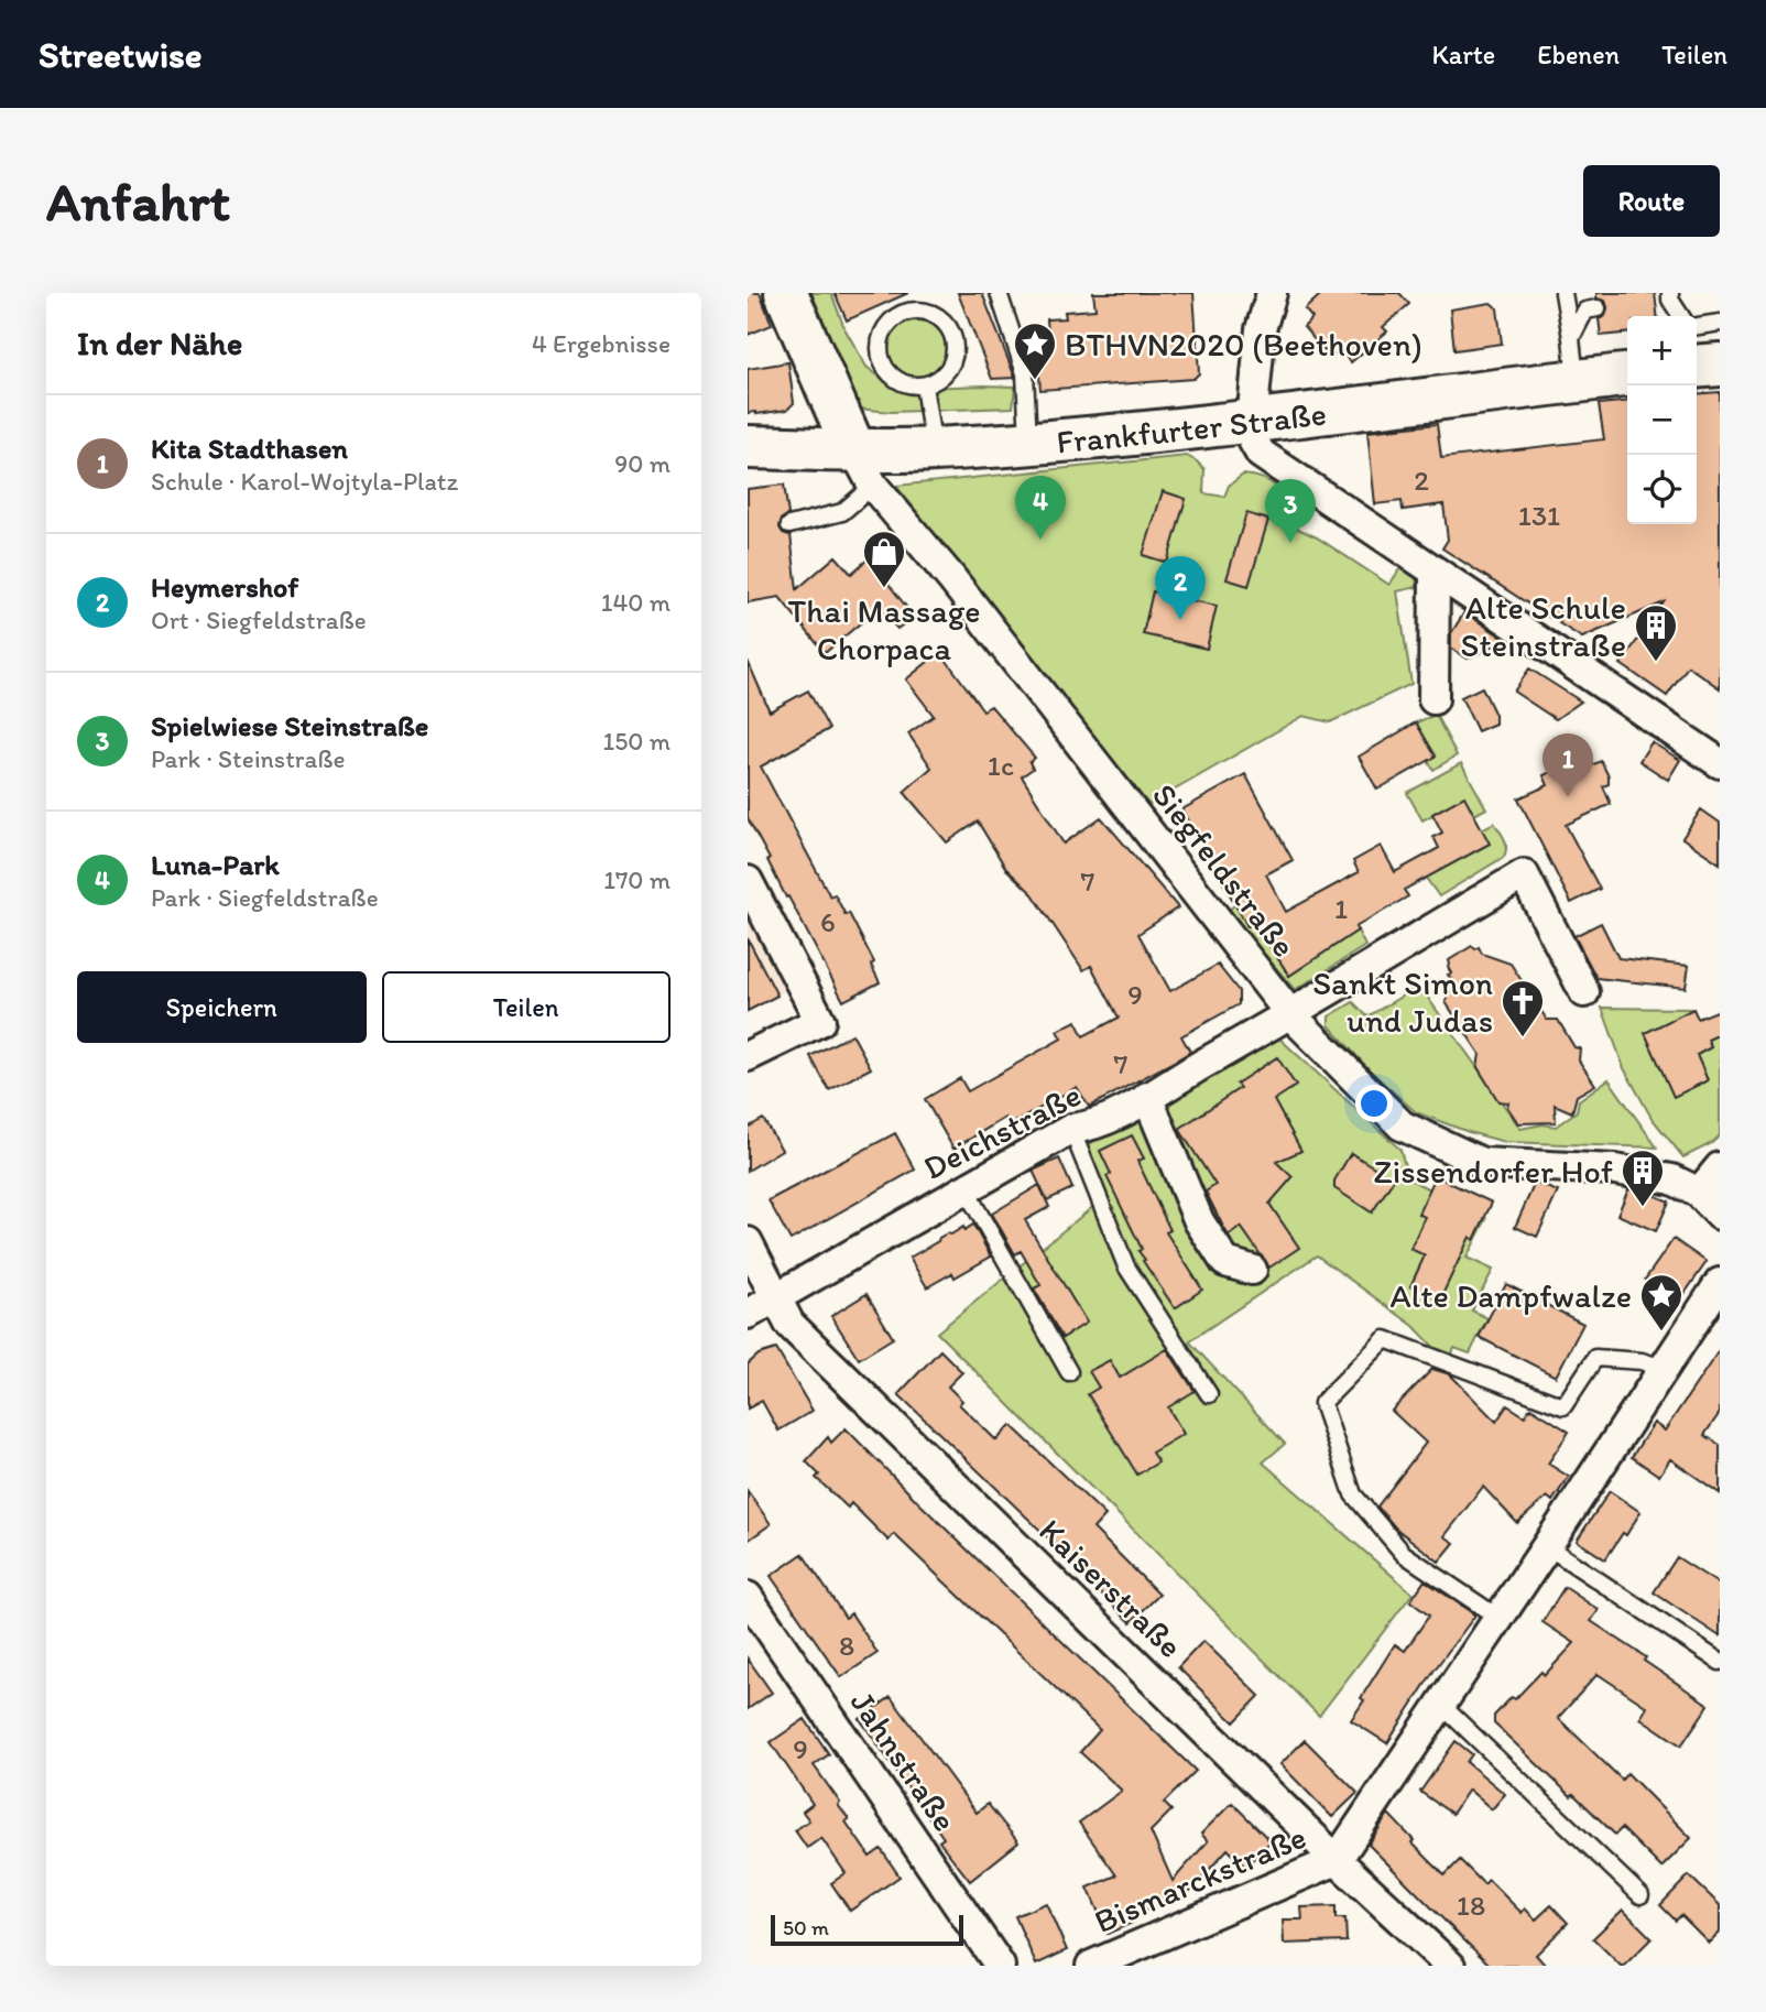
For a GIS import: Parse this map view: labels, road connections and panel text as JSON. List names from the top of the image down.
{
  "streets": {
    "main road": ["Frankfurter Straße"],
    "street": [
      "Siegfeldstraße",
      "Deichstraße",
      "Kaiserstraße",
      "Jahnstraße",
      "Bismarckstraße"
    ]
  },
  "crossings": [
    ["Frankfurter Straße", "Siegfeldstraße"],
    ["Siegfeldstraße", "Deichstraße"],
    ["Deichstraße", "Kaiserstraße"],
    ["Kaiserstraße", "Bismarckstraße"]
  ],
  "places": {
    "place": ["BTHVN2020 (Beethoven)", "Alte Dampfwalze"],
    "shop": ["Thai Massage Chorpaca"],
    "building": ["Alte Schule Steinstraße", "Zissendorfer Hof"],
    "church": ["Sankt Simon und Judas"]
  },
  "house_numbers": [
    "2",
    "131",
    "1c",
    "7",
    "1",
    "6",
    "9",
    "7",
    "8",
    "9",
    "18"
  ],
  "scale_bar": "50 m",
  "page": {
    "header": "Streetwise",
    "nav": ["Karte", "Ebenen", "Teilen"],
    "buttons": [
      "Route",
      ["Speichern", "Teilen"]
    ],
    "title": "Anfahrt",
    "heading": ["In der Nähe", "4 Ergebnisse"],
    "map_buttons": ["+", "−"],
    "list": [
      {
        "mark": "1",
        "name": "Kita Stadthasen",
        "note": "Schule · Karol-Wojtyla-Platz",
        "value": "90 m"
      },
      {
        "mark": "2",
        "name": "Heymershof",
        "note": "Ort · Siegfeldstraße",
        "value": "140 m"
      },
      {
        "mark": "3",
        "name": "Spielwiese Steinstraße",
        "note": "Park · Steinstraße",
        "value": "150 m"
      },
      {
        "mark": "4",
        "name": "Luna-Park",
        "note": "Park · Siegfeldstraße",
        "value": "170 m"
      }
    ],
    "pins": [
      "4",
      "3",
      "2",
      "1"
    ],
    "scale": "50 m"
  }
}
